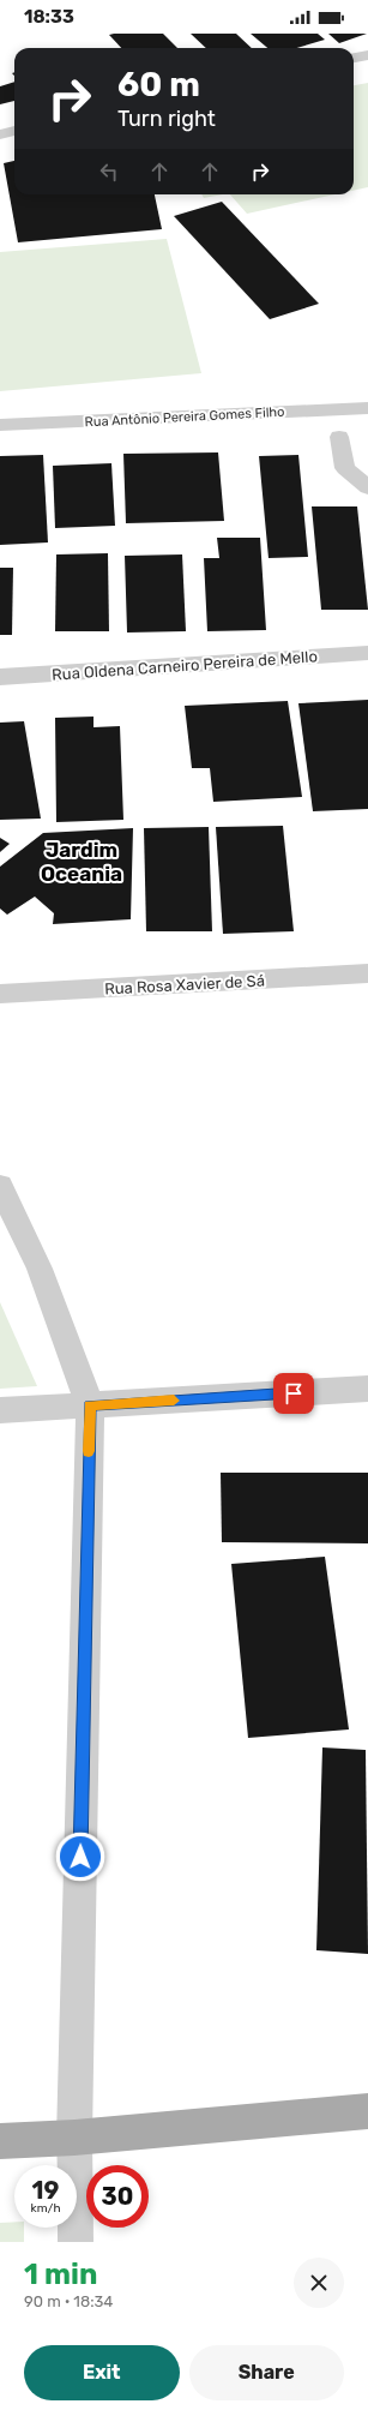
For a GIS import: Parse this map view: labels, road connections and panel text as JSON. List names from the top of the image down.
{
  "streets": {
    "street": ["Rua Antônio Pereira Gomes Filho", "Rua Oldena Carneiro Pereira de Mello", "Rua Rosa Xavier de Sá"]
  },
  "districts": ["Jardim Oceania"],
  "page": {
    "status": "18:33",
    "turn": ["60 m", "Turn right"],
    "speed": "19 km/h",
    "limit": "30",
    "heading": ["1 min", "90 m · 18:34"],
    "buttons": ["Exit", "Share"]
  }
}
